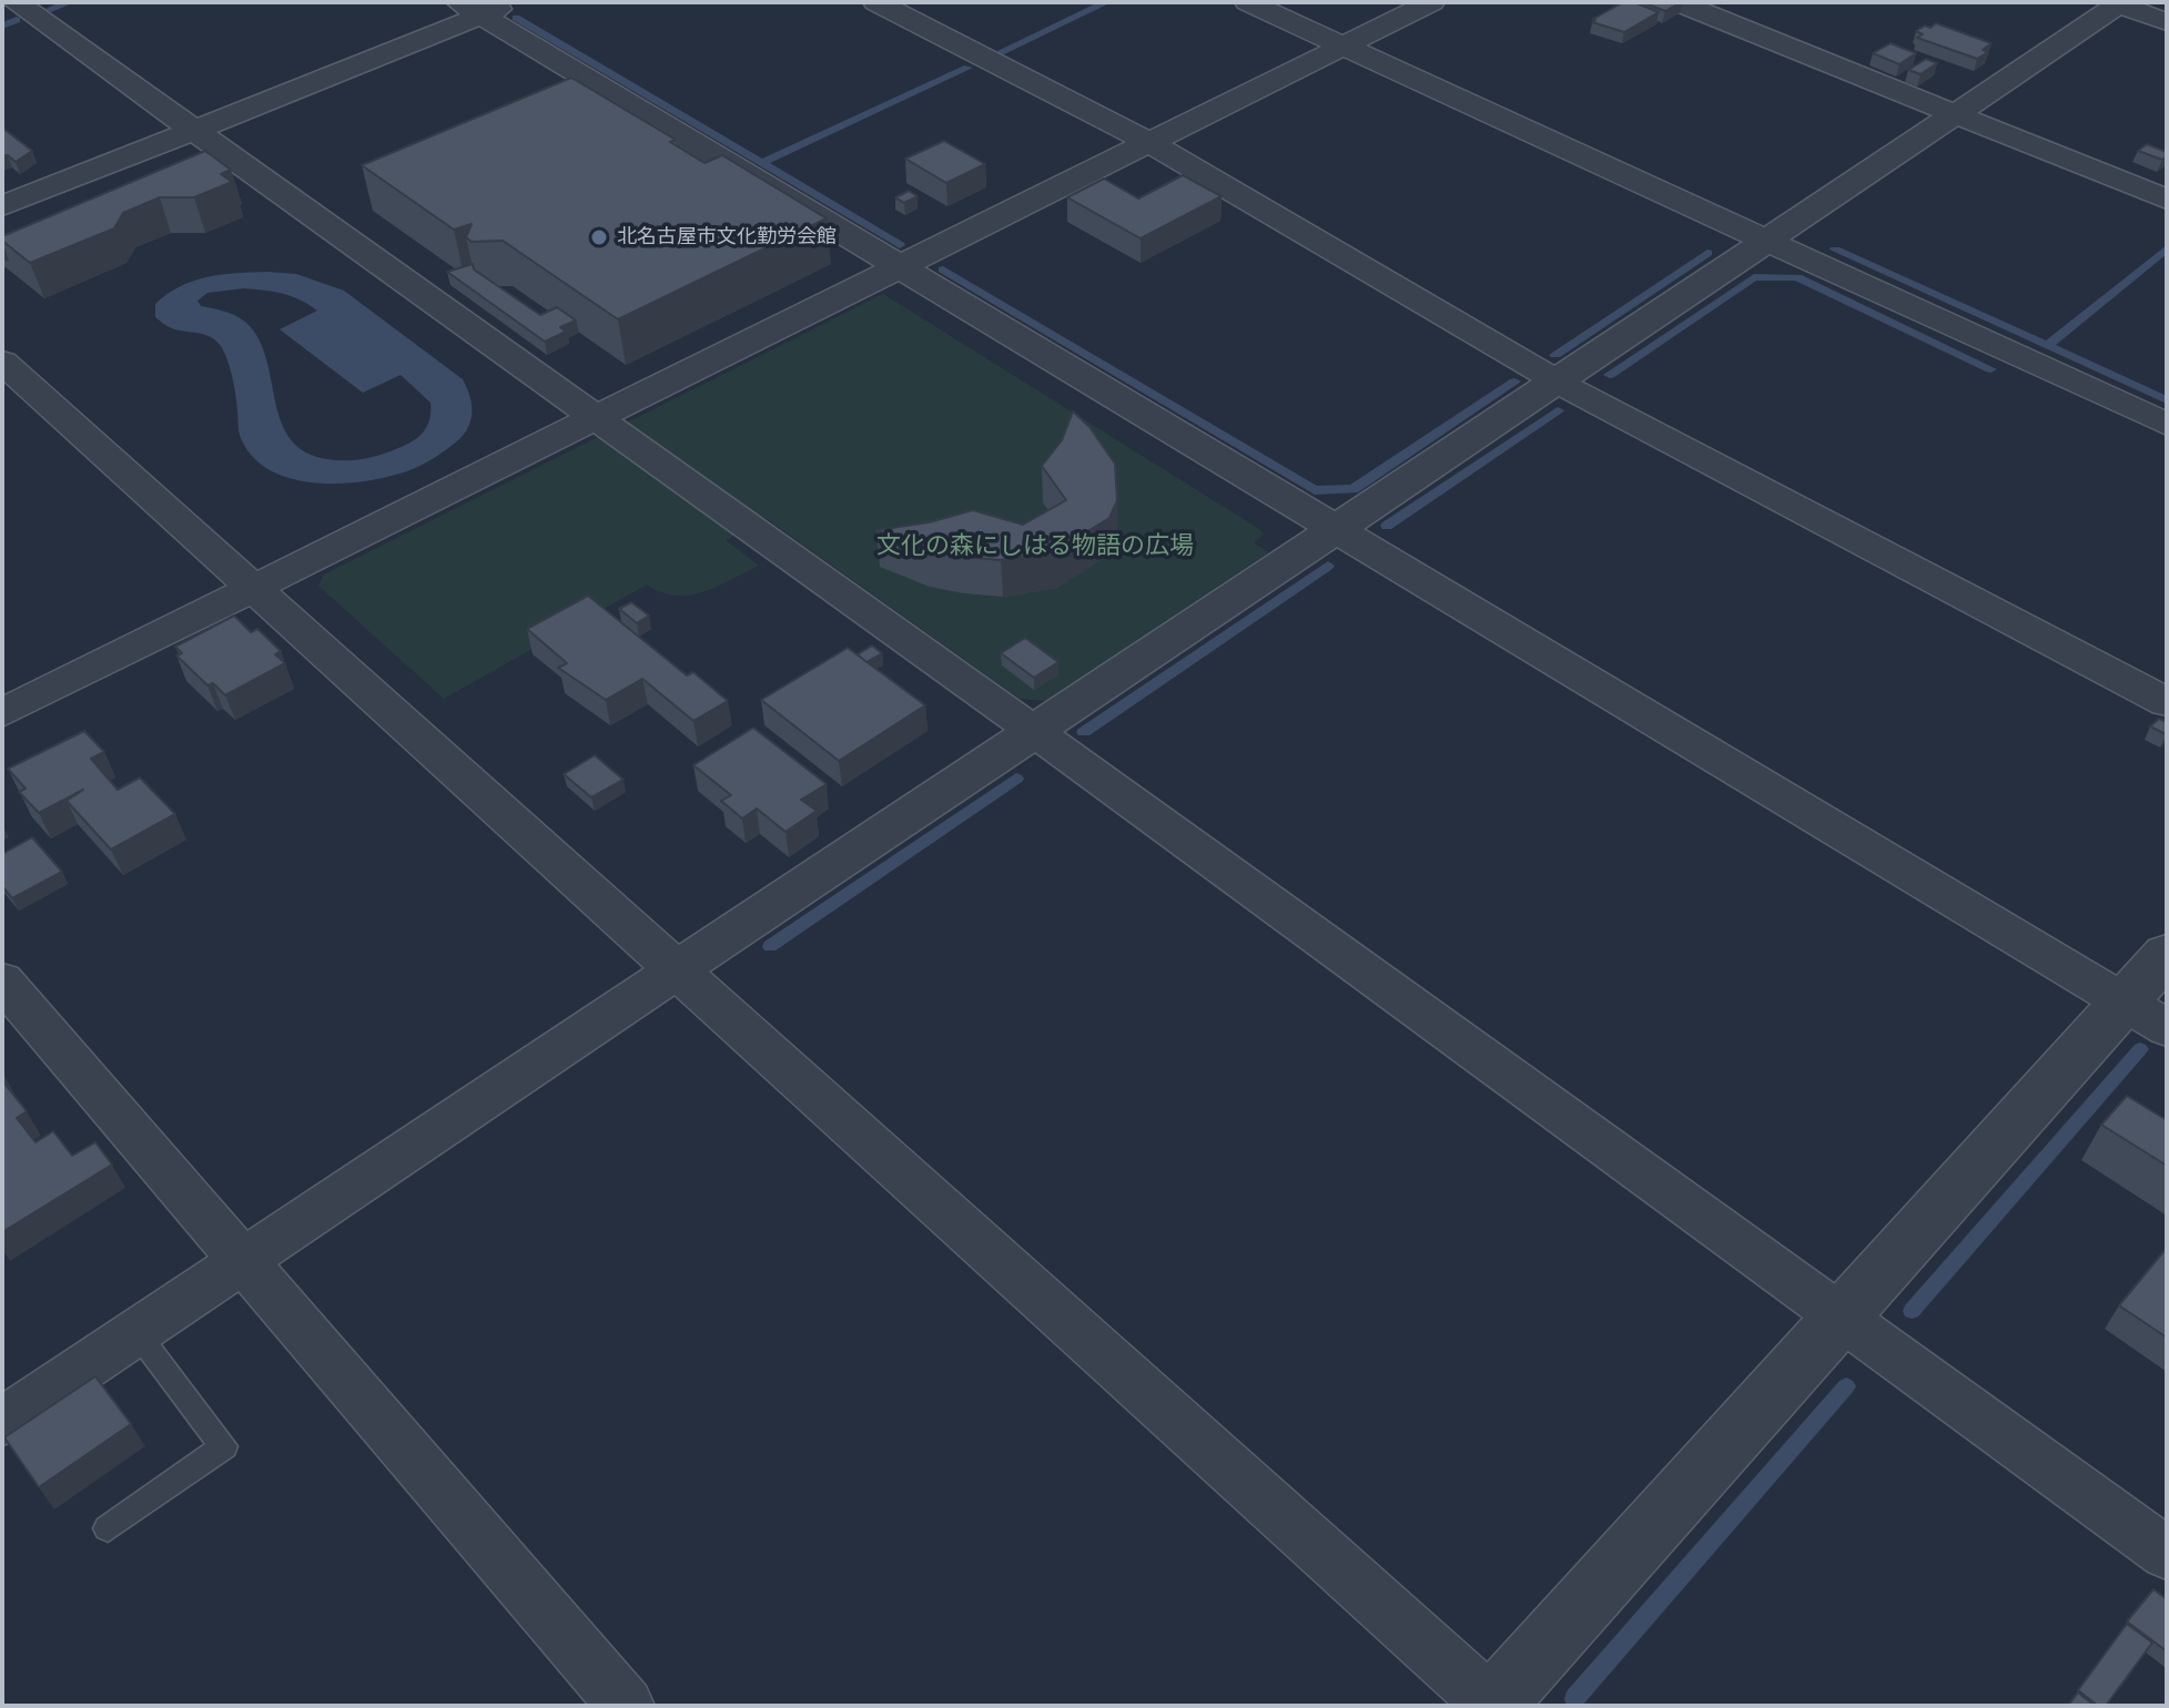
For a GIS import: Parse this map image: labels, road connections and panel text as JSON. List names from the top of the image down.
{
  "parks": ["文化の森にしはる物語の広場"],
  "places": ["北名古屋市文化勤労会館"]
}
